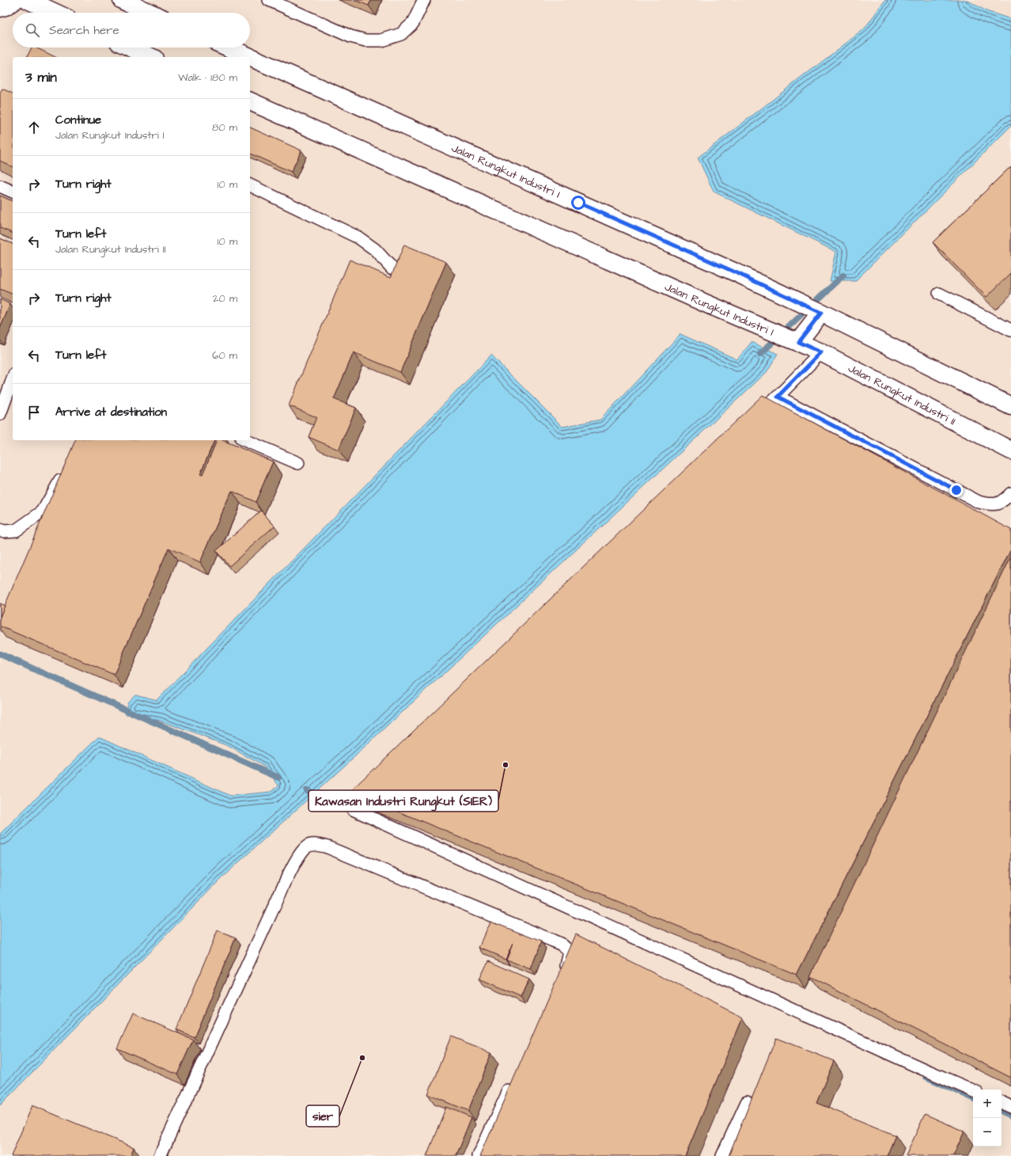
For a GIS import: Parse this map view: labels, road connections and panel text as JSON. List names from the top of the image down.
{
  "streets": {
    "street": ["Jalan Rungkut Industri I", "Jalan Rungkut Industri II"]
  },
  "crossings": [
    ["Jalan Rungkut Industri I", "Jalan Rungkut Industri II"]
  ],
  "places": ["Kawasan Industri Rungkut (SIER)", "sier"],
  "page": {
    "search": "Search here",
    "heading": ["3 min", "Walk · 180 m"],
    "list": [
      ["Continue", "Jalan Rungkut Industri I", "80 m"],
      ["Turn right", "10 m"],
      ["Turn left", "Jalan Rungkut Industri II", "10 m"],
      ["Turn right", "20 m"],
      ["Turn left", "60 m"],
      "Arrive at destination"
    ],
    "map_buttons": ["+", "−"]
  }
}
